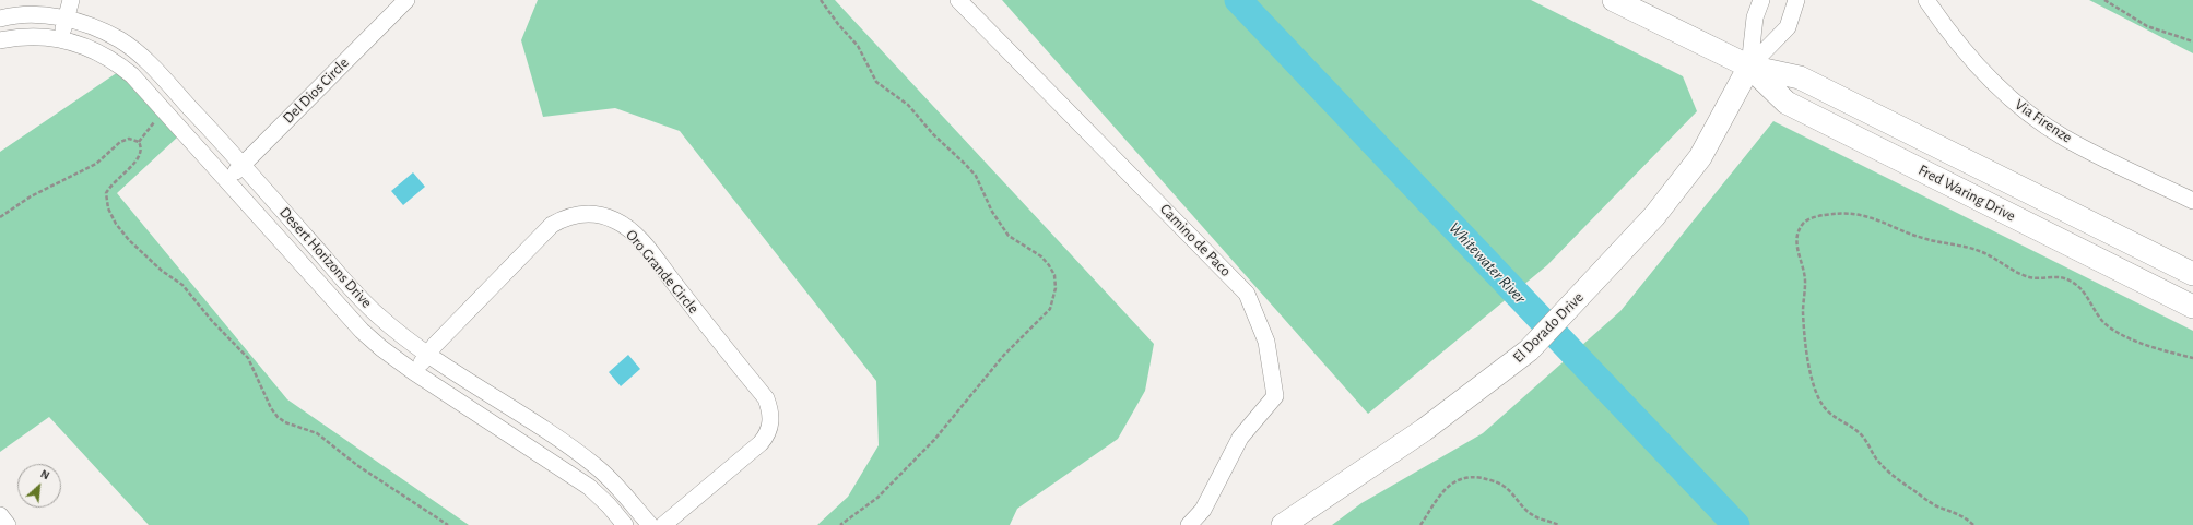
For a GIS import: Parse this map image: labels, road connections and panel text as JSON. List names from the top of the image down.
{
  "streets": {
    "main road": ["Fred Waring Drive", "El Dorado Drive"],
    "street": [
      "Del Dios Circle",
      "Via Firenze",
      "Camino de Paco",
      "Desert Horizons Drive",
      "Oro Grande Circle"
    ]
  },
  "crossings": [
    ["Del Dios Circle", "Desert Horizons Drive"],
    ["Fred Waring Drive", "El Dorado Drive"],
    ["Desert Horizons Drive", "Oro Grande Circle"]
  ],
  "water": ["Whitewater River"],
  "north": "top right"
}
